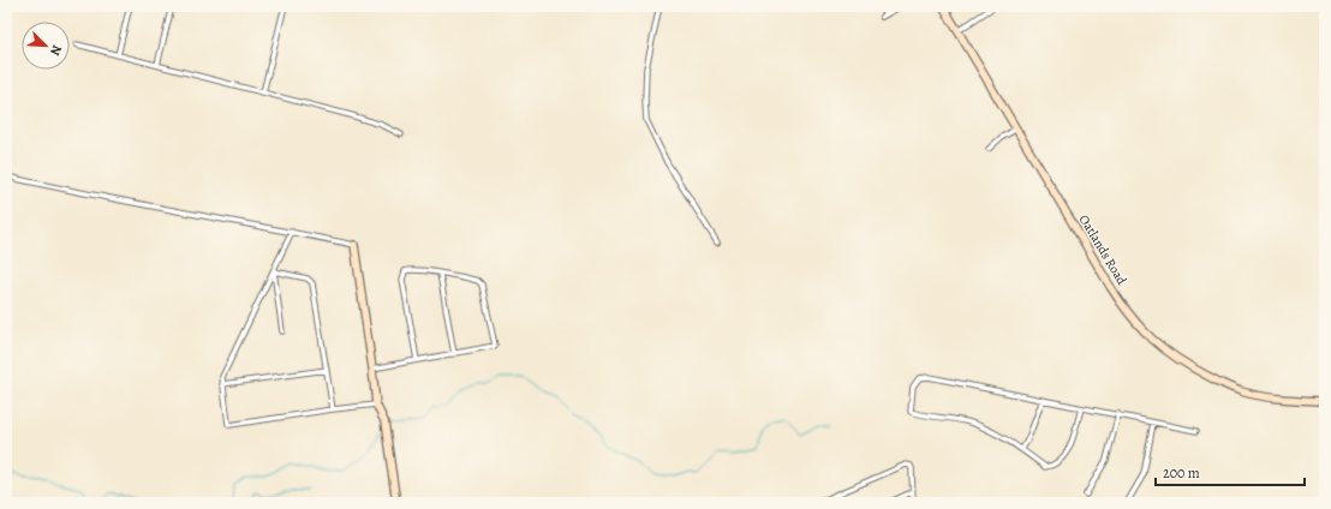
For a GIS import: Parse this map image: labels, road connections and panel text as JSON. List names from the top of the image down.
{
  "streets": {
    "street": ["Oatlands Road"]
  },
  "scale_bar": "200 m",
  "north": "bottom right"
}
